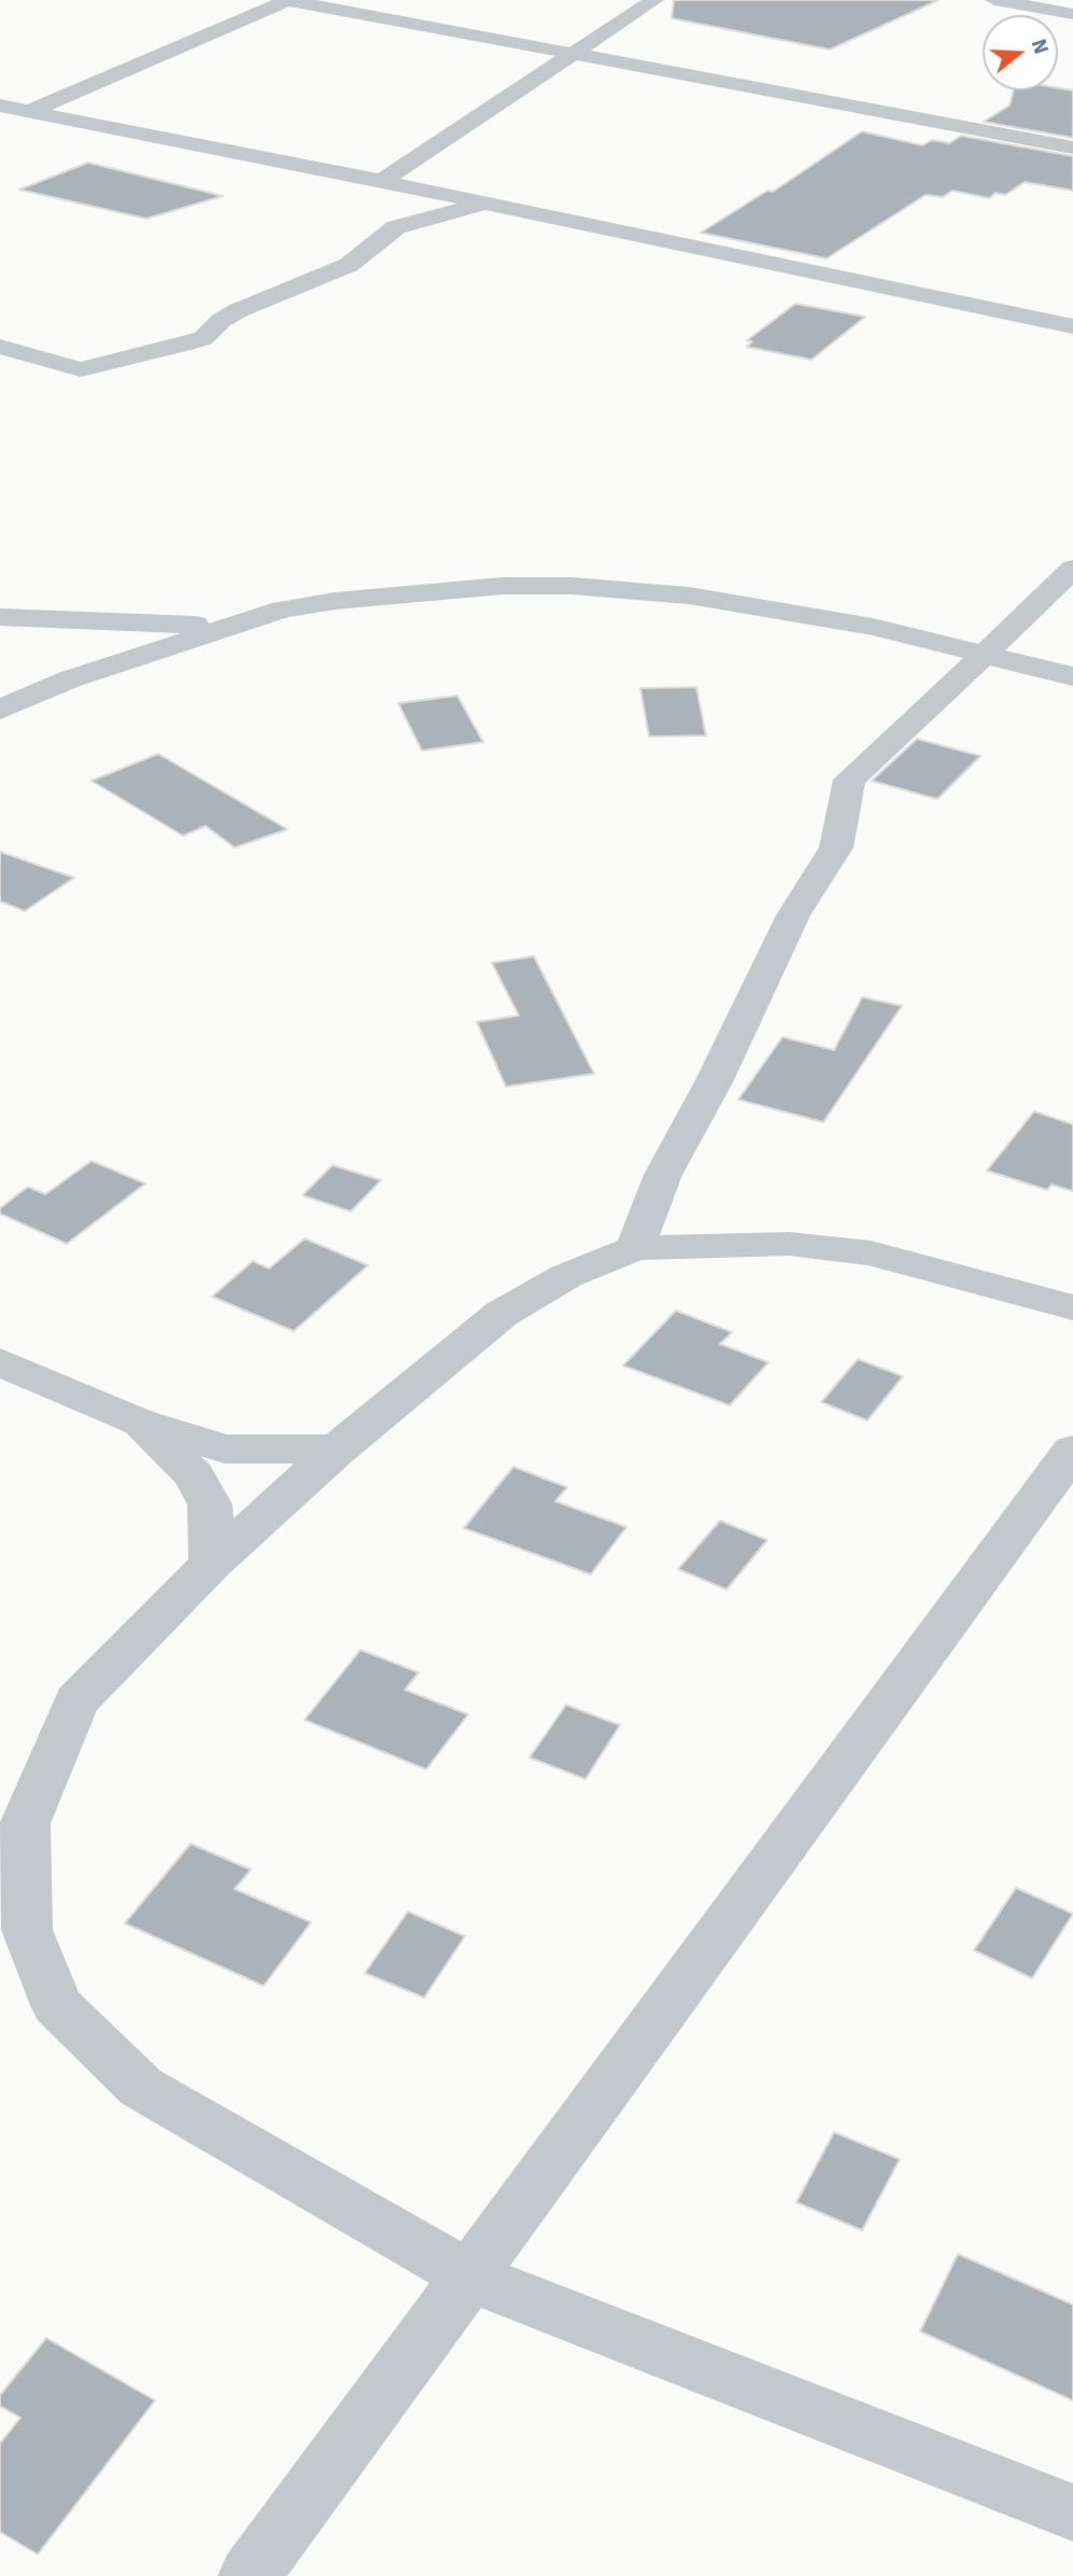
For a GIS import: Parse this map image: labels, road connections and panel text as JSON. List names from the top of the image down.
{
  "north": "right"
}
